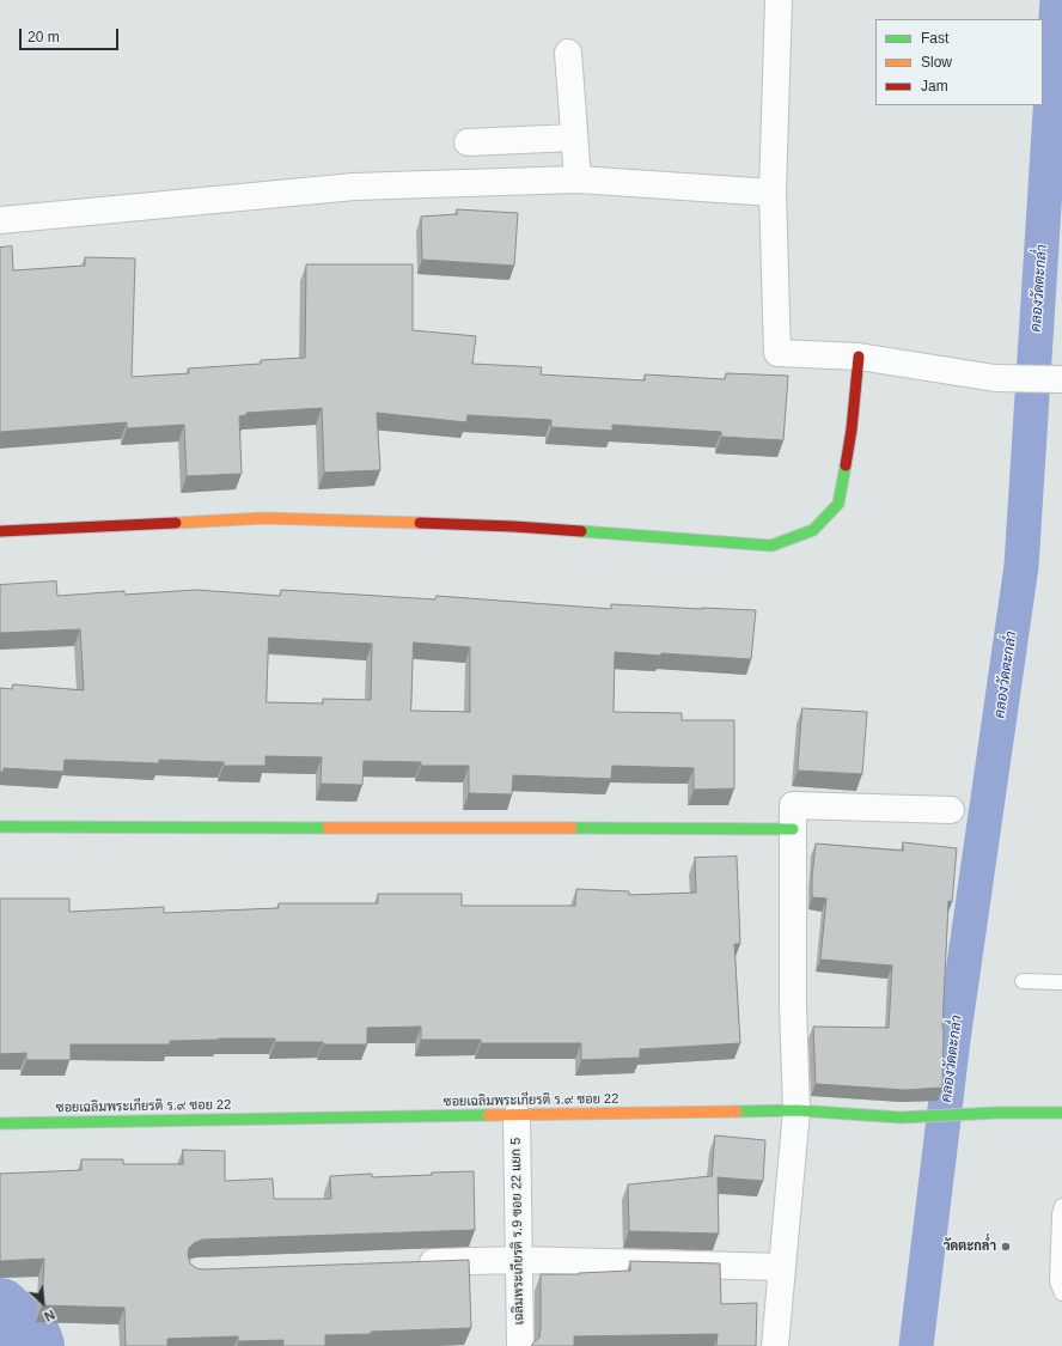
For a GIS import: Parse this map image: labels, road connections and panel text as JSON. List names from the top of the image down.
{
  "streets": {
    "street": ["ซอยเฉลิมพระเกียรติ ร.๙ ซอย 22", "เฉลิมพระเกียรติ ร.9 ซอย 22 แยก 5"]
  },
  "crossings": [
    ["ซอยเฉลิมพระเกียรติ ร.๙ ซอย 22", "เฉลิมพระเกียรติ ร.9 ซอย 22 แยก 5"]
  ],
  "water": ["คลองวัดตะกล่ำ"],
  "places": ["วัดตะกล่ำ"],
  "legend": ["Fast", "Slow", "Jam"],
  "scale_bar": "20 m",
  "north": "bottom right"
}
